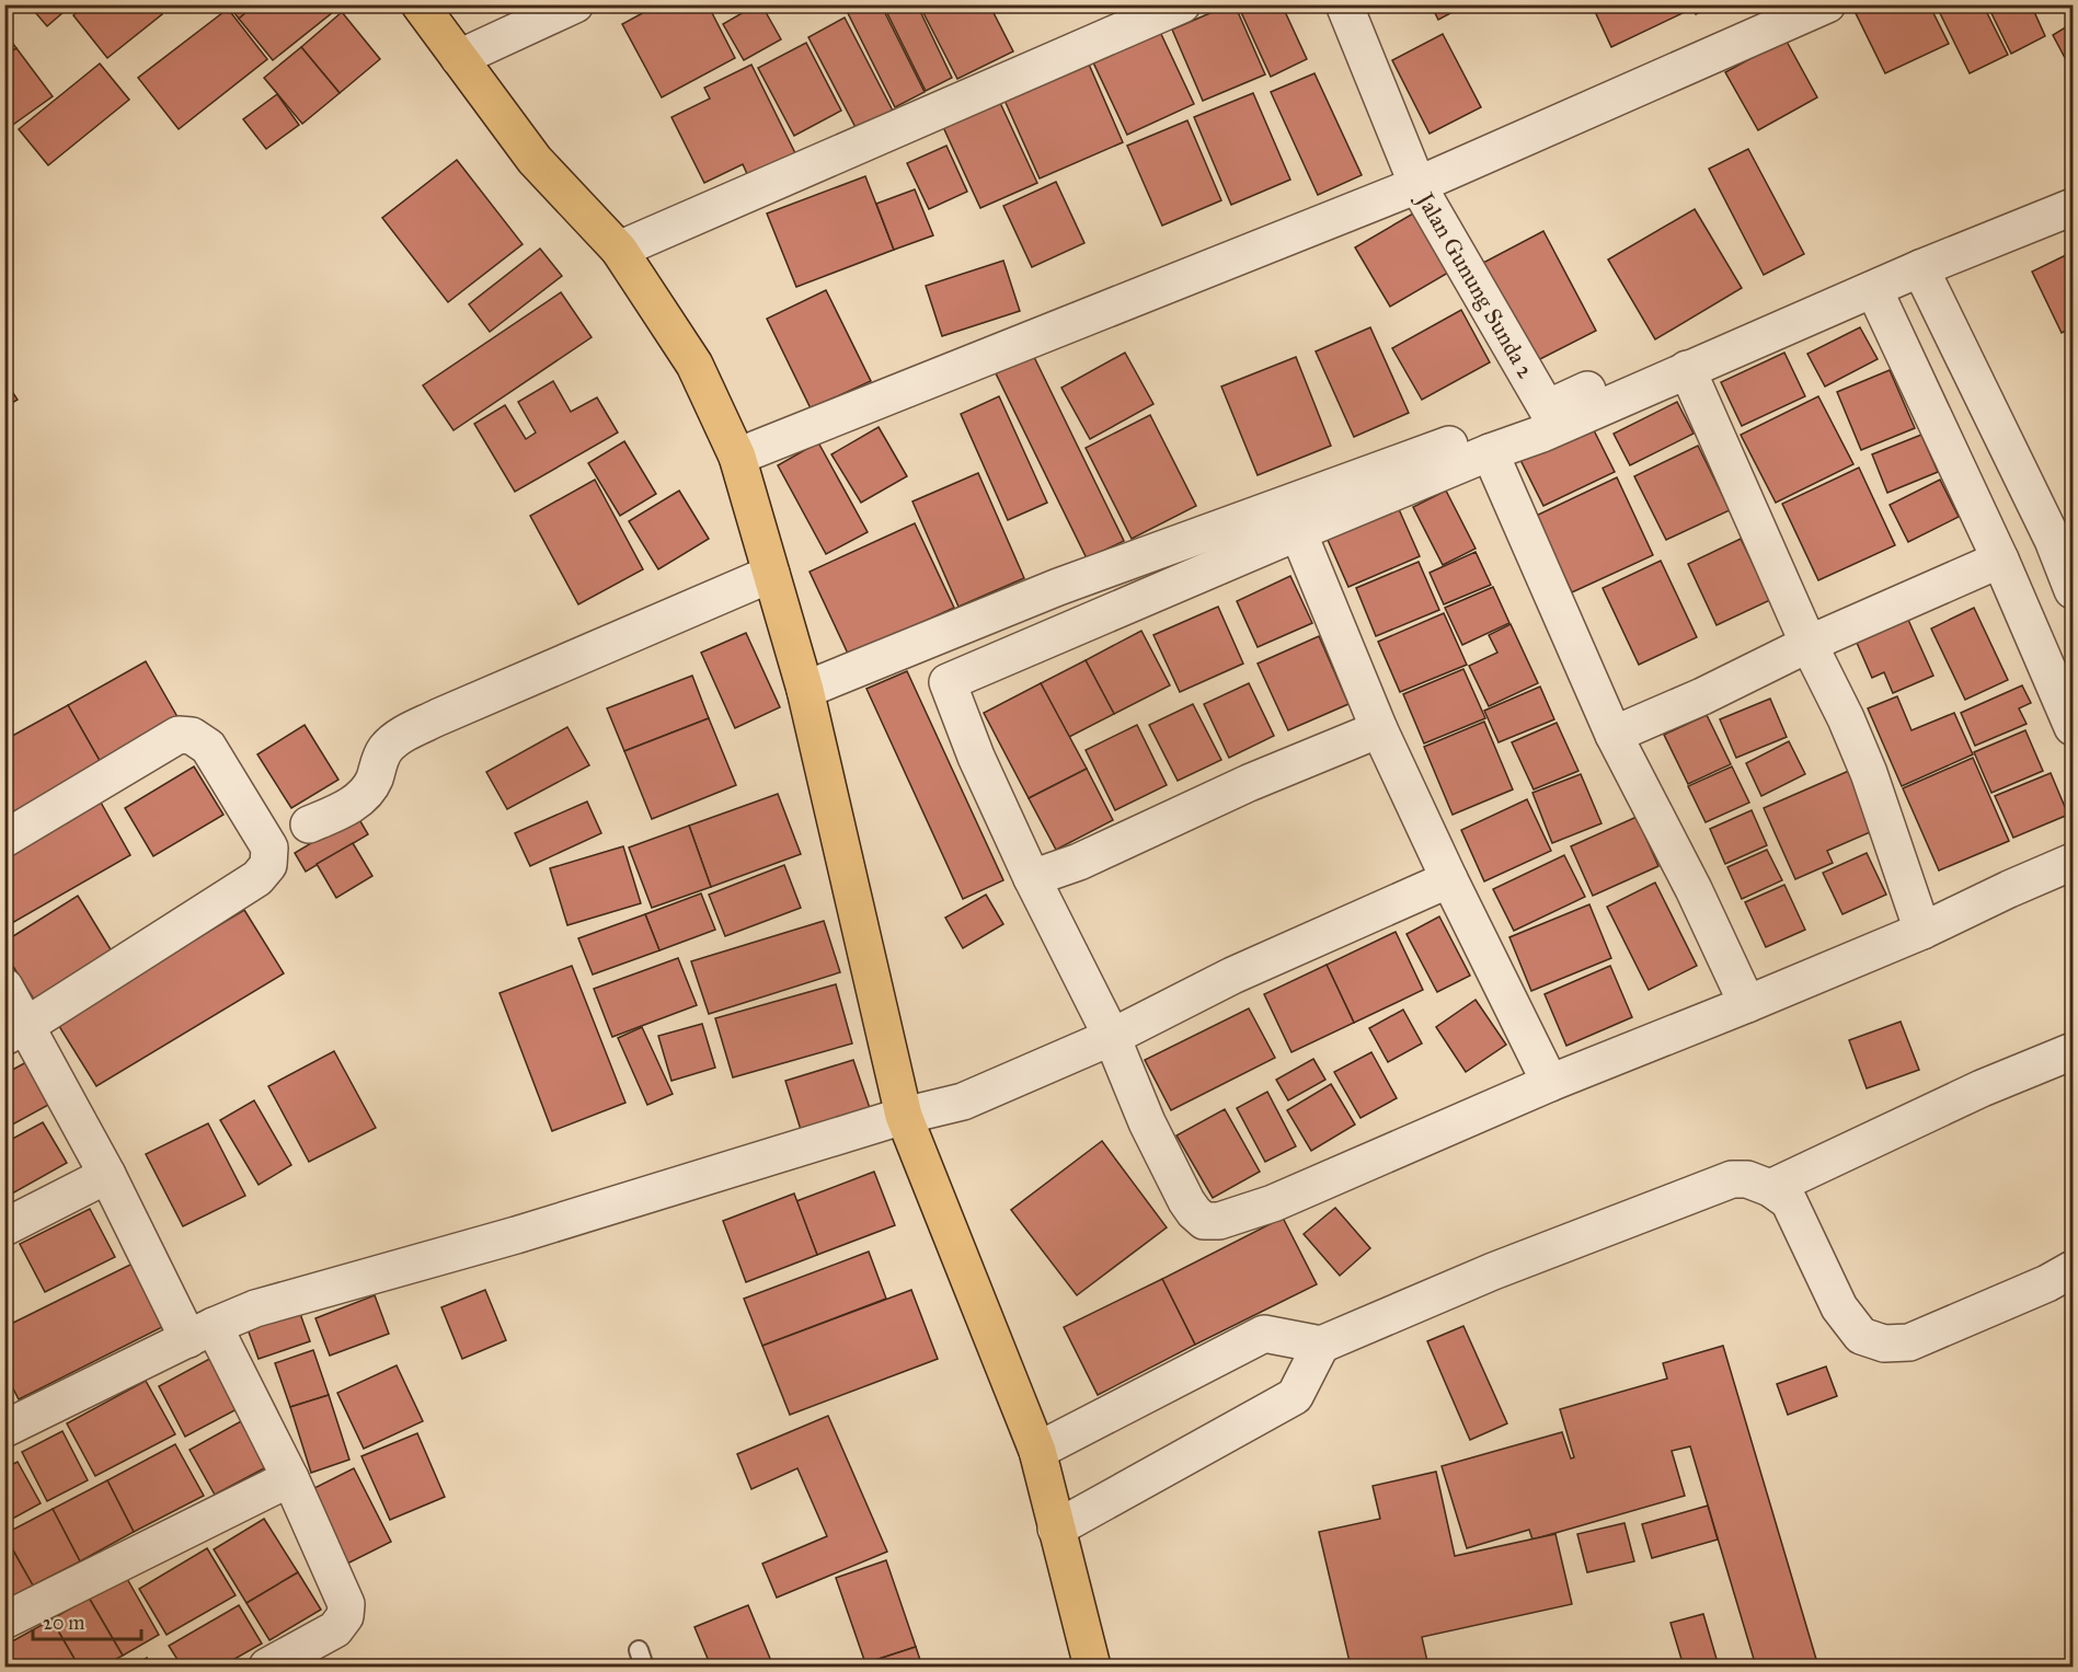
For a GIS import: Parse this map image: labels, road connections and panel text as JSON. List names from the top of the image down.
{
  "streets": {
    "street": ["Jalan Gunung Sunda 2"]
  },
  "scale_bar": "20 m"
}
